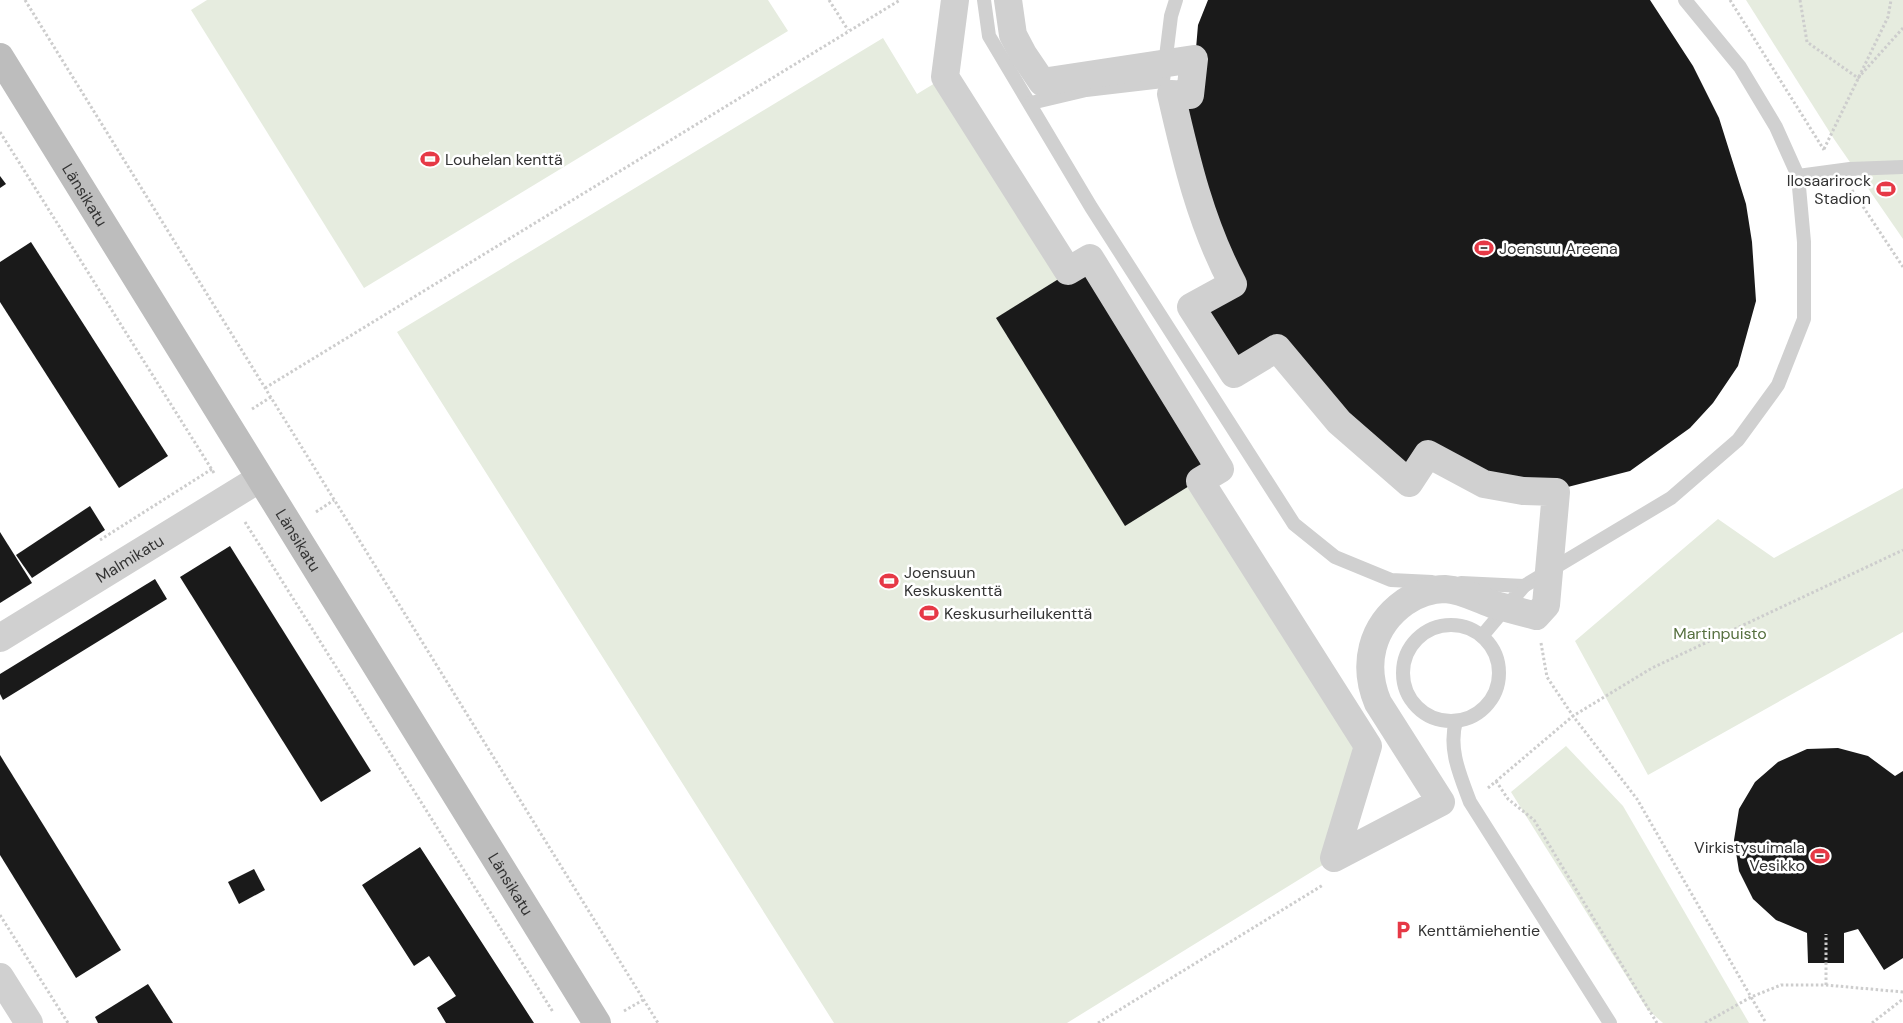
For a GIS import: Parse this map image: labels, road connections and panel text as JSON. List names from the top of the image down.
{
  "streets": {
    "street": ["Länsikatu", "Malmikatu"]
  },
  "crossings": [
    ["Länsikatu", "Malmikatu"]
  ],
  "parks": ["Martinpuisto"],
  "places": {
    "sports": [
      "Louhelan kenttä",
      "Ilosaarirock Stadion",
      "Joensuu Areena",
      "Joensuun Keskuskenttä",
      "Keskusurheilukenttä",
      "Virkistysuimala Vesikko"
    ],
    "parking": ["Kenttämiehentie"]
  }
}
